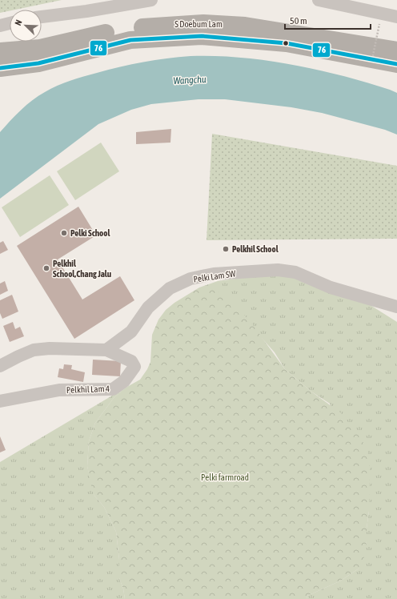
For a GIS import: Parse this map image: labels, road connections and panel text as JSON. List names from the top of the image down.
{
  "streets": {
    "highway": ["S Doebum Lam"],
    "street": ["Pelki Lam SW", "Pelkhil Lam 4"]
  },
  "crossings": [
    ["Pelki Lam SW", "Pelkhil Lam 4"]
  ],
  "water": ["Wangchu"],
  "parks": ["Pelki farmroad"],
  "places": ["Pelki School", "Pelkhil School", "Pelkhil School,Chang Jalu"],
  "lines": ["transit line 76"],
  "scale_bar": "50 m",
  "north": "top left"
}
